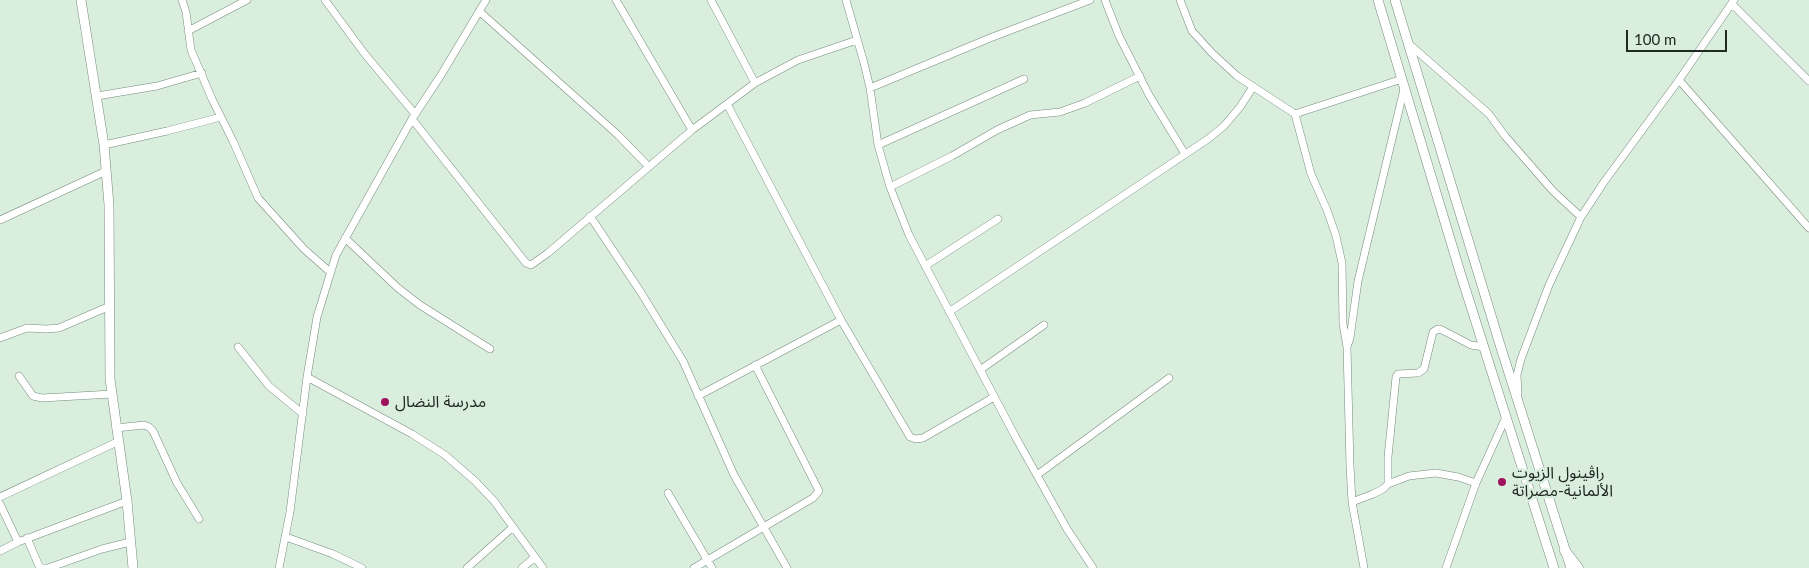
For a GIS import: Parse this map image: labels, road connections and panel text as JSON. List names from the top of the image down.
{
  "places": ["مدرسة النضال", "راڤينول الزيوت الألمانية-مصراتة"],
  "scale_bar": "100 m"
}
